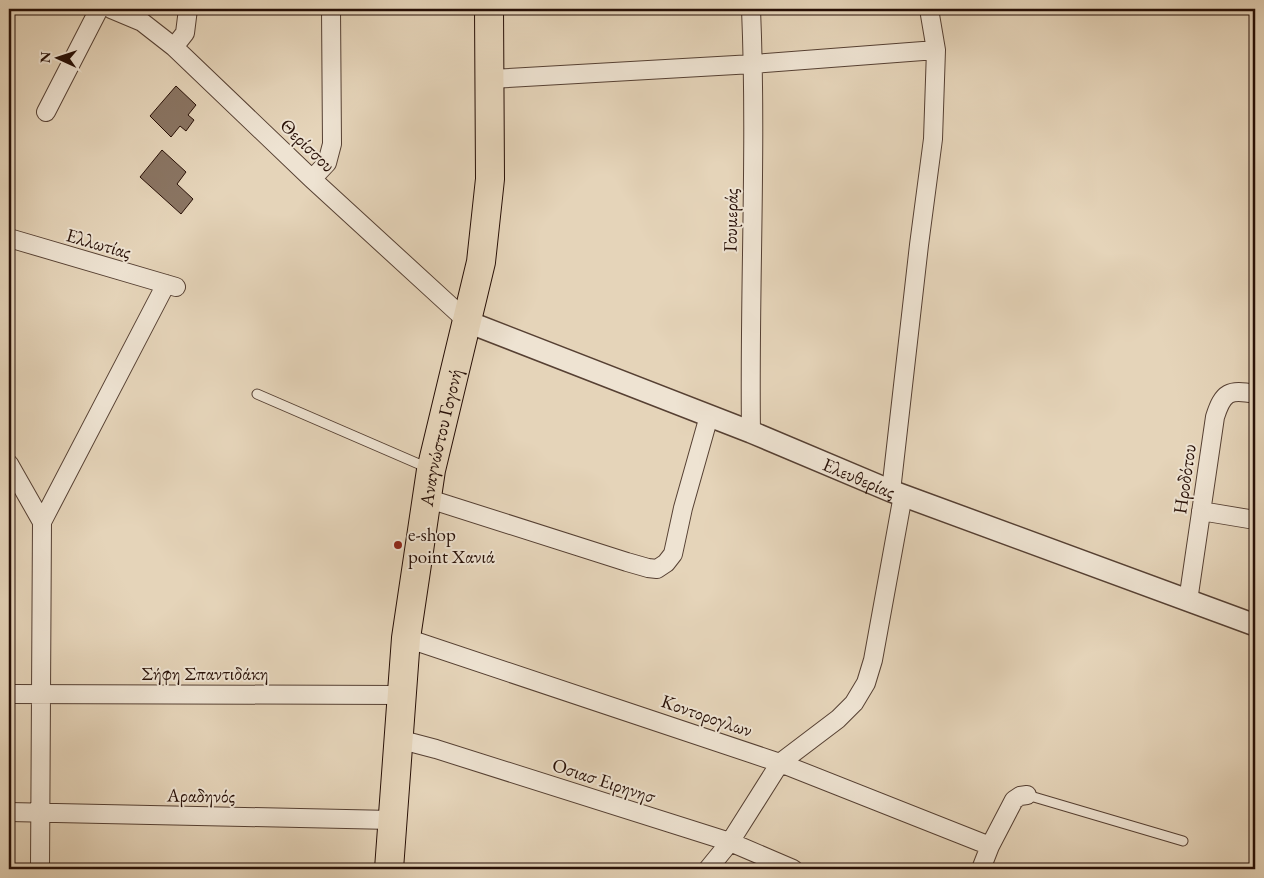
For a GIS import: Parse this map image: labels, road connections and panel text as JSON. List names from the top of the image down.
{
  "streets": {
    "main road": ["Αναγνώστου Γογονή"],
    "street": [
      "Θερίσσου",
      "Γουμεράς",
      "Ελλωτίας",
      "Ελευθερίας",
      "Ηροδότου",
      "Σήφη Σπαντιδάκη",
      "Κοντορογλων",
      "Οσιασ Ειρηνησ",
      "Αραδηνός"
    ]
  },
  "crossings": [
    ["Θερίσσου", "Αναγνώστου Γογονή"],
    ["Θερίσσου", "Ελευθερίας"],
    ["Γουμεράς", "Ελευθερίας"],
    ["Αναγνώστου Γογονή", "Ελευθερίας"],
    ["Αναγνώστου Γογονή", "Σήφη Σπαντιδάκη"],
    ["Αναγνώστου Γογονή", "Κοντορογλων"],
    ["Αναγνώστου Γογονή", "Οσιασ Ειρηνησ"],
    ["Αναγνώστου Γογονή", "Αραδηνός"],
    ["Ελευθερίας", "Ηροδότου"]
  ],
  "places": ["e-shop point Χανιά"],
  "north": "left"
}
